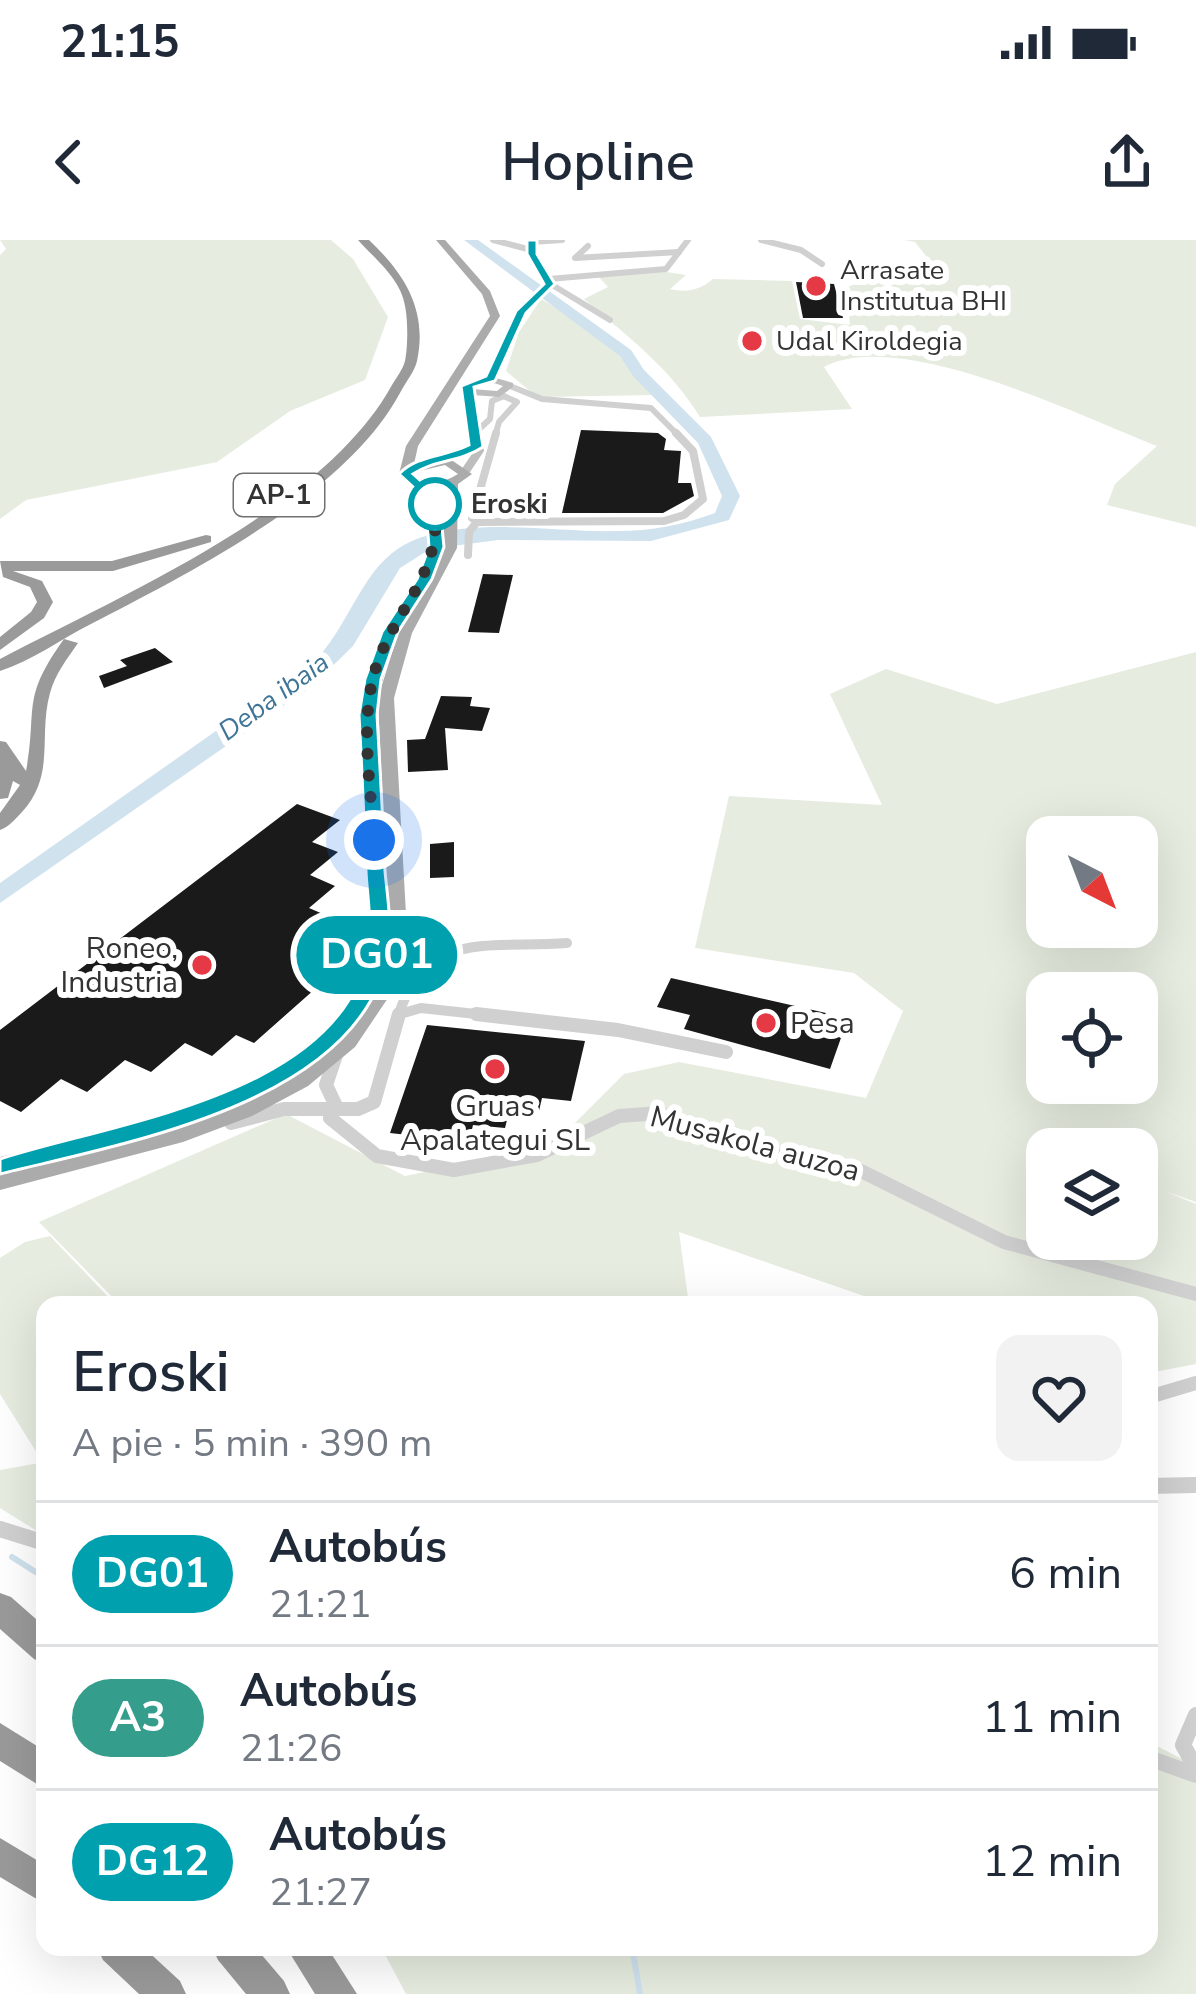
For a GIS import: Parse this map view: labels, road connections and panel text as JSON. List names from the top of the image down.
{
  "streets": {
    "highway": ["AP-1"],
    "street": ["Musakola auzoa"]
  },
  "water": ["Deba ibaia"],
  "places": [
    "Arrasate Institutua BHI",
    "Udal Kiroldegia",
    "Eroski",
    "Roneo, Industria",
    "Pesa",
    "Gruas Apalategui SL"
  ],
  "lines": ["bus line DG01"],
  "north": "bottom right",
  "page": {
    "status": "21:15",
    "header": "Hopline",
    "on_map": "DG01",
    "heading": ["Eroski", "A pie · 5 min · 390 m"],
    "list": [
      {
        "mark": "DG01",
        "name": "Autobús",
        "note": "21:21",
        "value": "6 min"
      },
      {
        "mark": "A3",
        "name": "Autobús",
        "note": "21:26",
        "value": "11 min"
      },
      {
        "mark": "DG12",
        "name": "Autobús",
        "note": "21:27",
        "value": "12 min"
      }
    ]
  }
}
